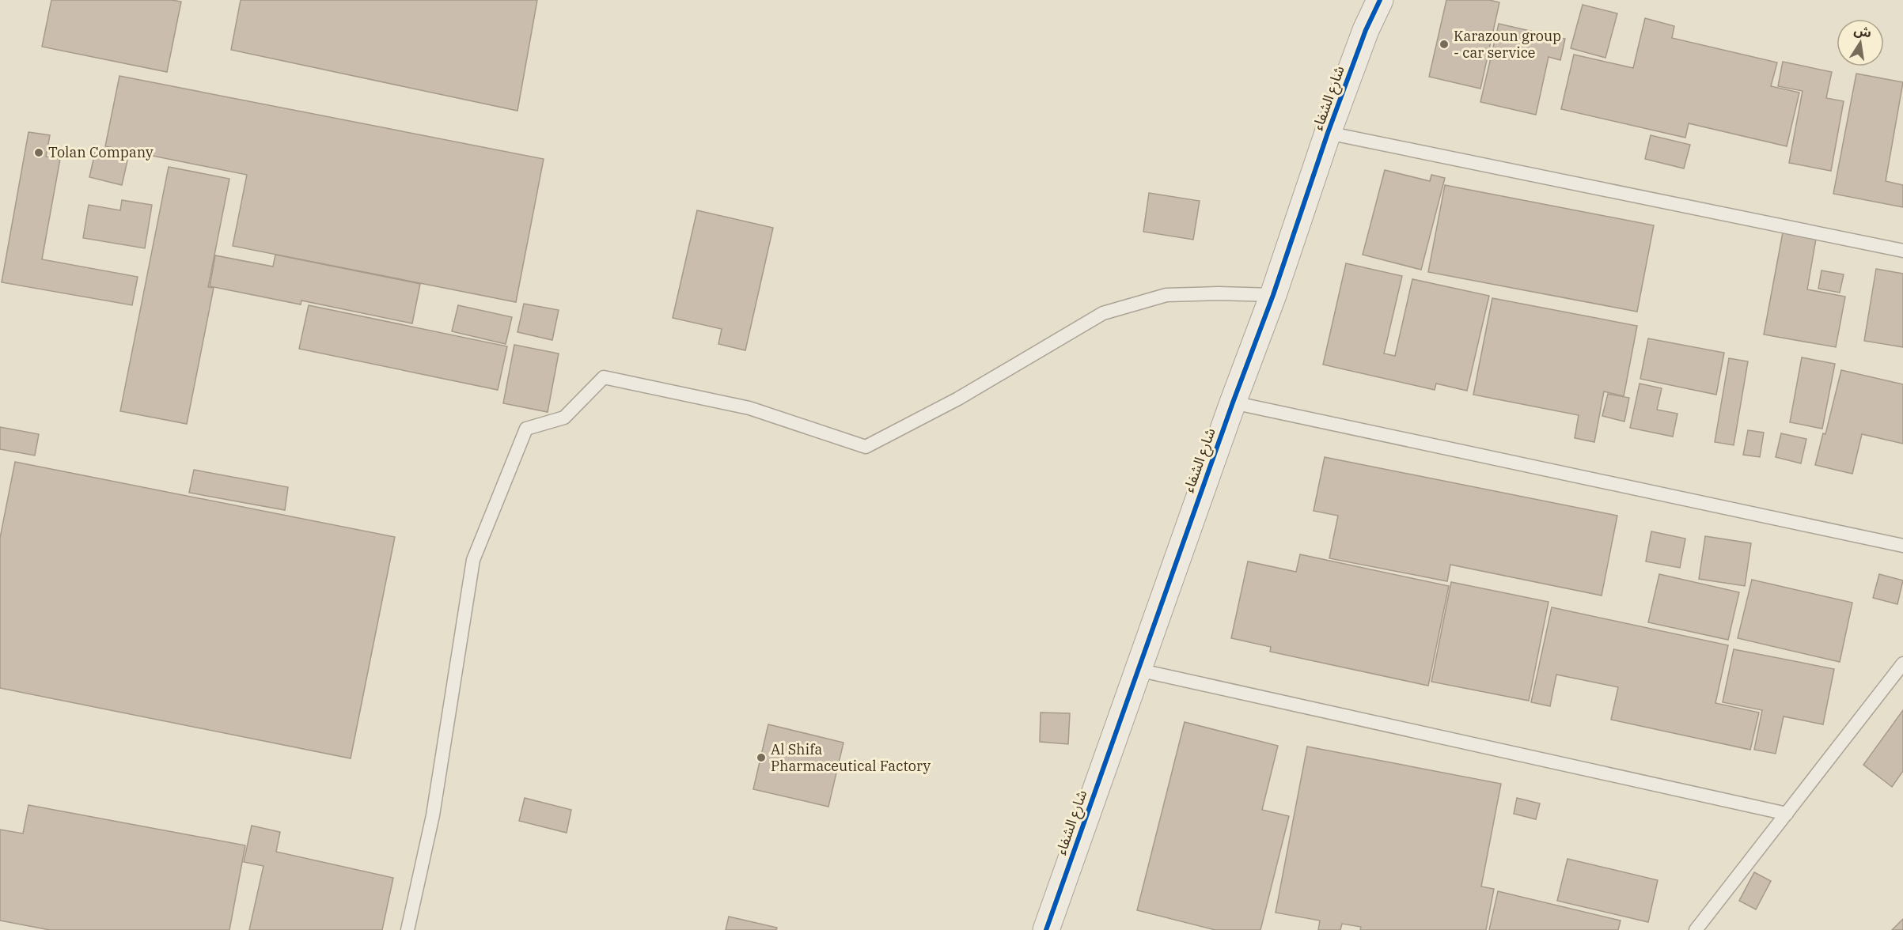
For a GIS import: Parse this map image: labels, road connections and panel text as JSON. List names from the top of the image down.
{
  "streets": {
    "street": ["شارع الشفاء"]
  },
  "places": ["Karazoun group - car service", "Tolan Company", "Al Shifa Pharmaceutical Factory"],
  "north": "top"
}
